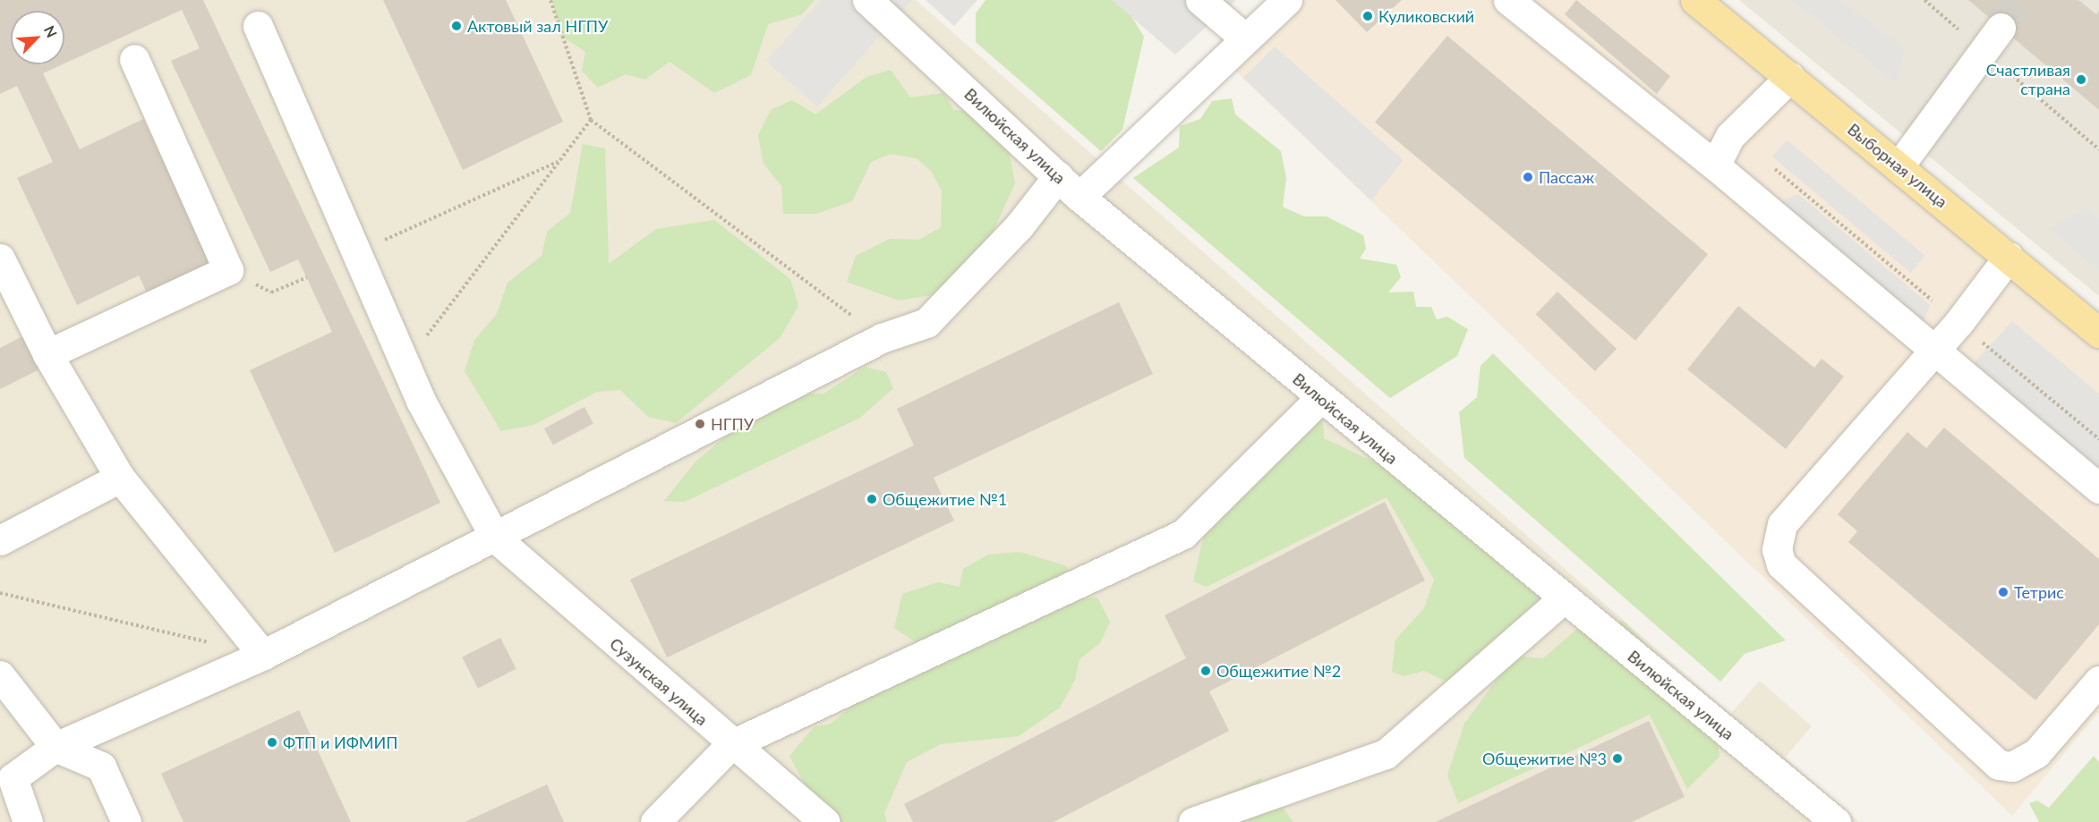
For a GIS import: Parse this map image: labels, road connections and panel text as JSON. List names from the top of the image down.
{
  "streets": {
    "main road": ["Выборная улица"],
    "street": ["Вилюйская улица", "Сузунская улица"]
  },
  "places": [
    "Куликовский",
    "Актовый зал НГПУ",
    "Счастливая страна",
    "Пассаж",
    "НГПУ",
    "Общежитие №1",
    "Тетрис",
    "Общежитие №2",
    "ФТП и ИФМИП",
    "Общежитие №3"
  ],
  "north": "top right"
}
